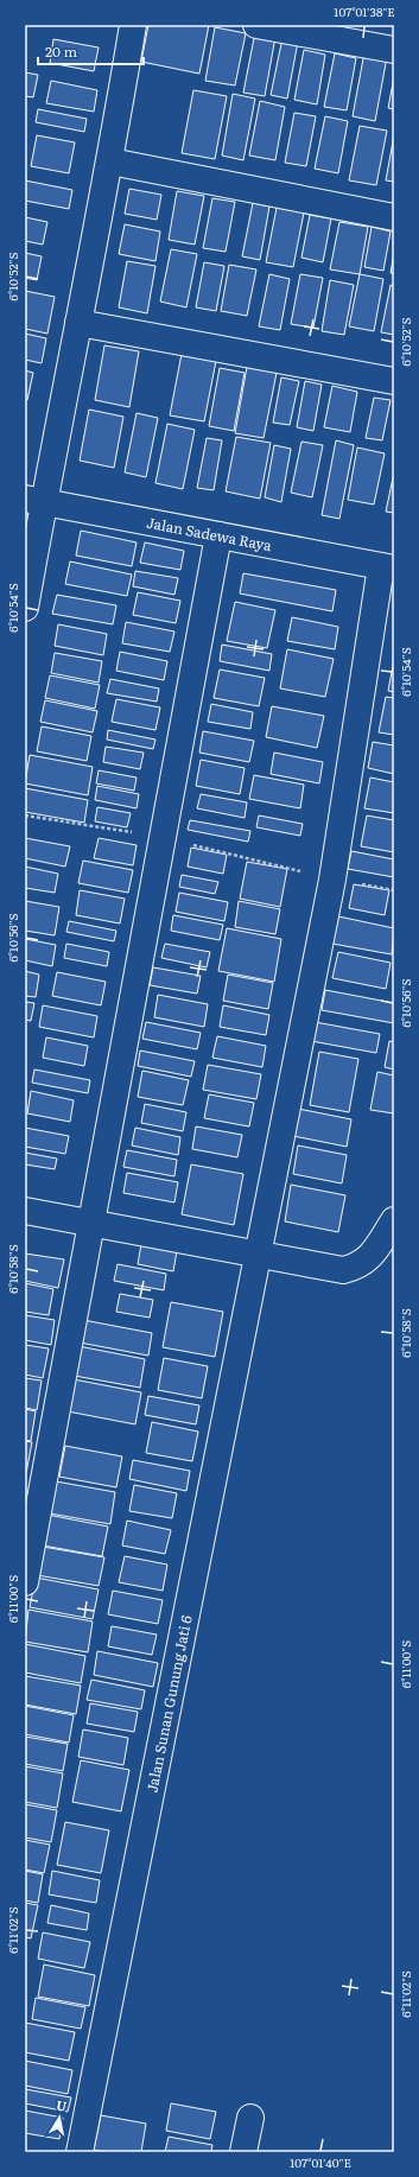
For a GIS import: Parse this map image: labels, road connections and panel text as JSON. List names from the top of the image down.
{
  "streets": {
    "street": ["Jalan Sadewa Raya", "Jalan Sunan Gunung Jati 6"]
  },
  "crossings": [
    ["Jalan Sadewa Raya", "Jalan Sunan Gunung Jati 6"]
  ],
  "scale_bar": "20 m",
  "north": "top",
  "coordinates": [
    "107°01'38\"E",
    "6°10'52\"S",
    "6°10'54\"S",
    "6°10'56\"S",
    "6°10'58\"S",
    "6°11'00\"S",
    "6°11'02\"S",
    "107°01'40\"E"
  ]
}
